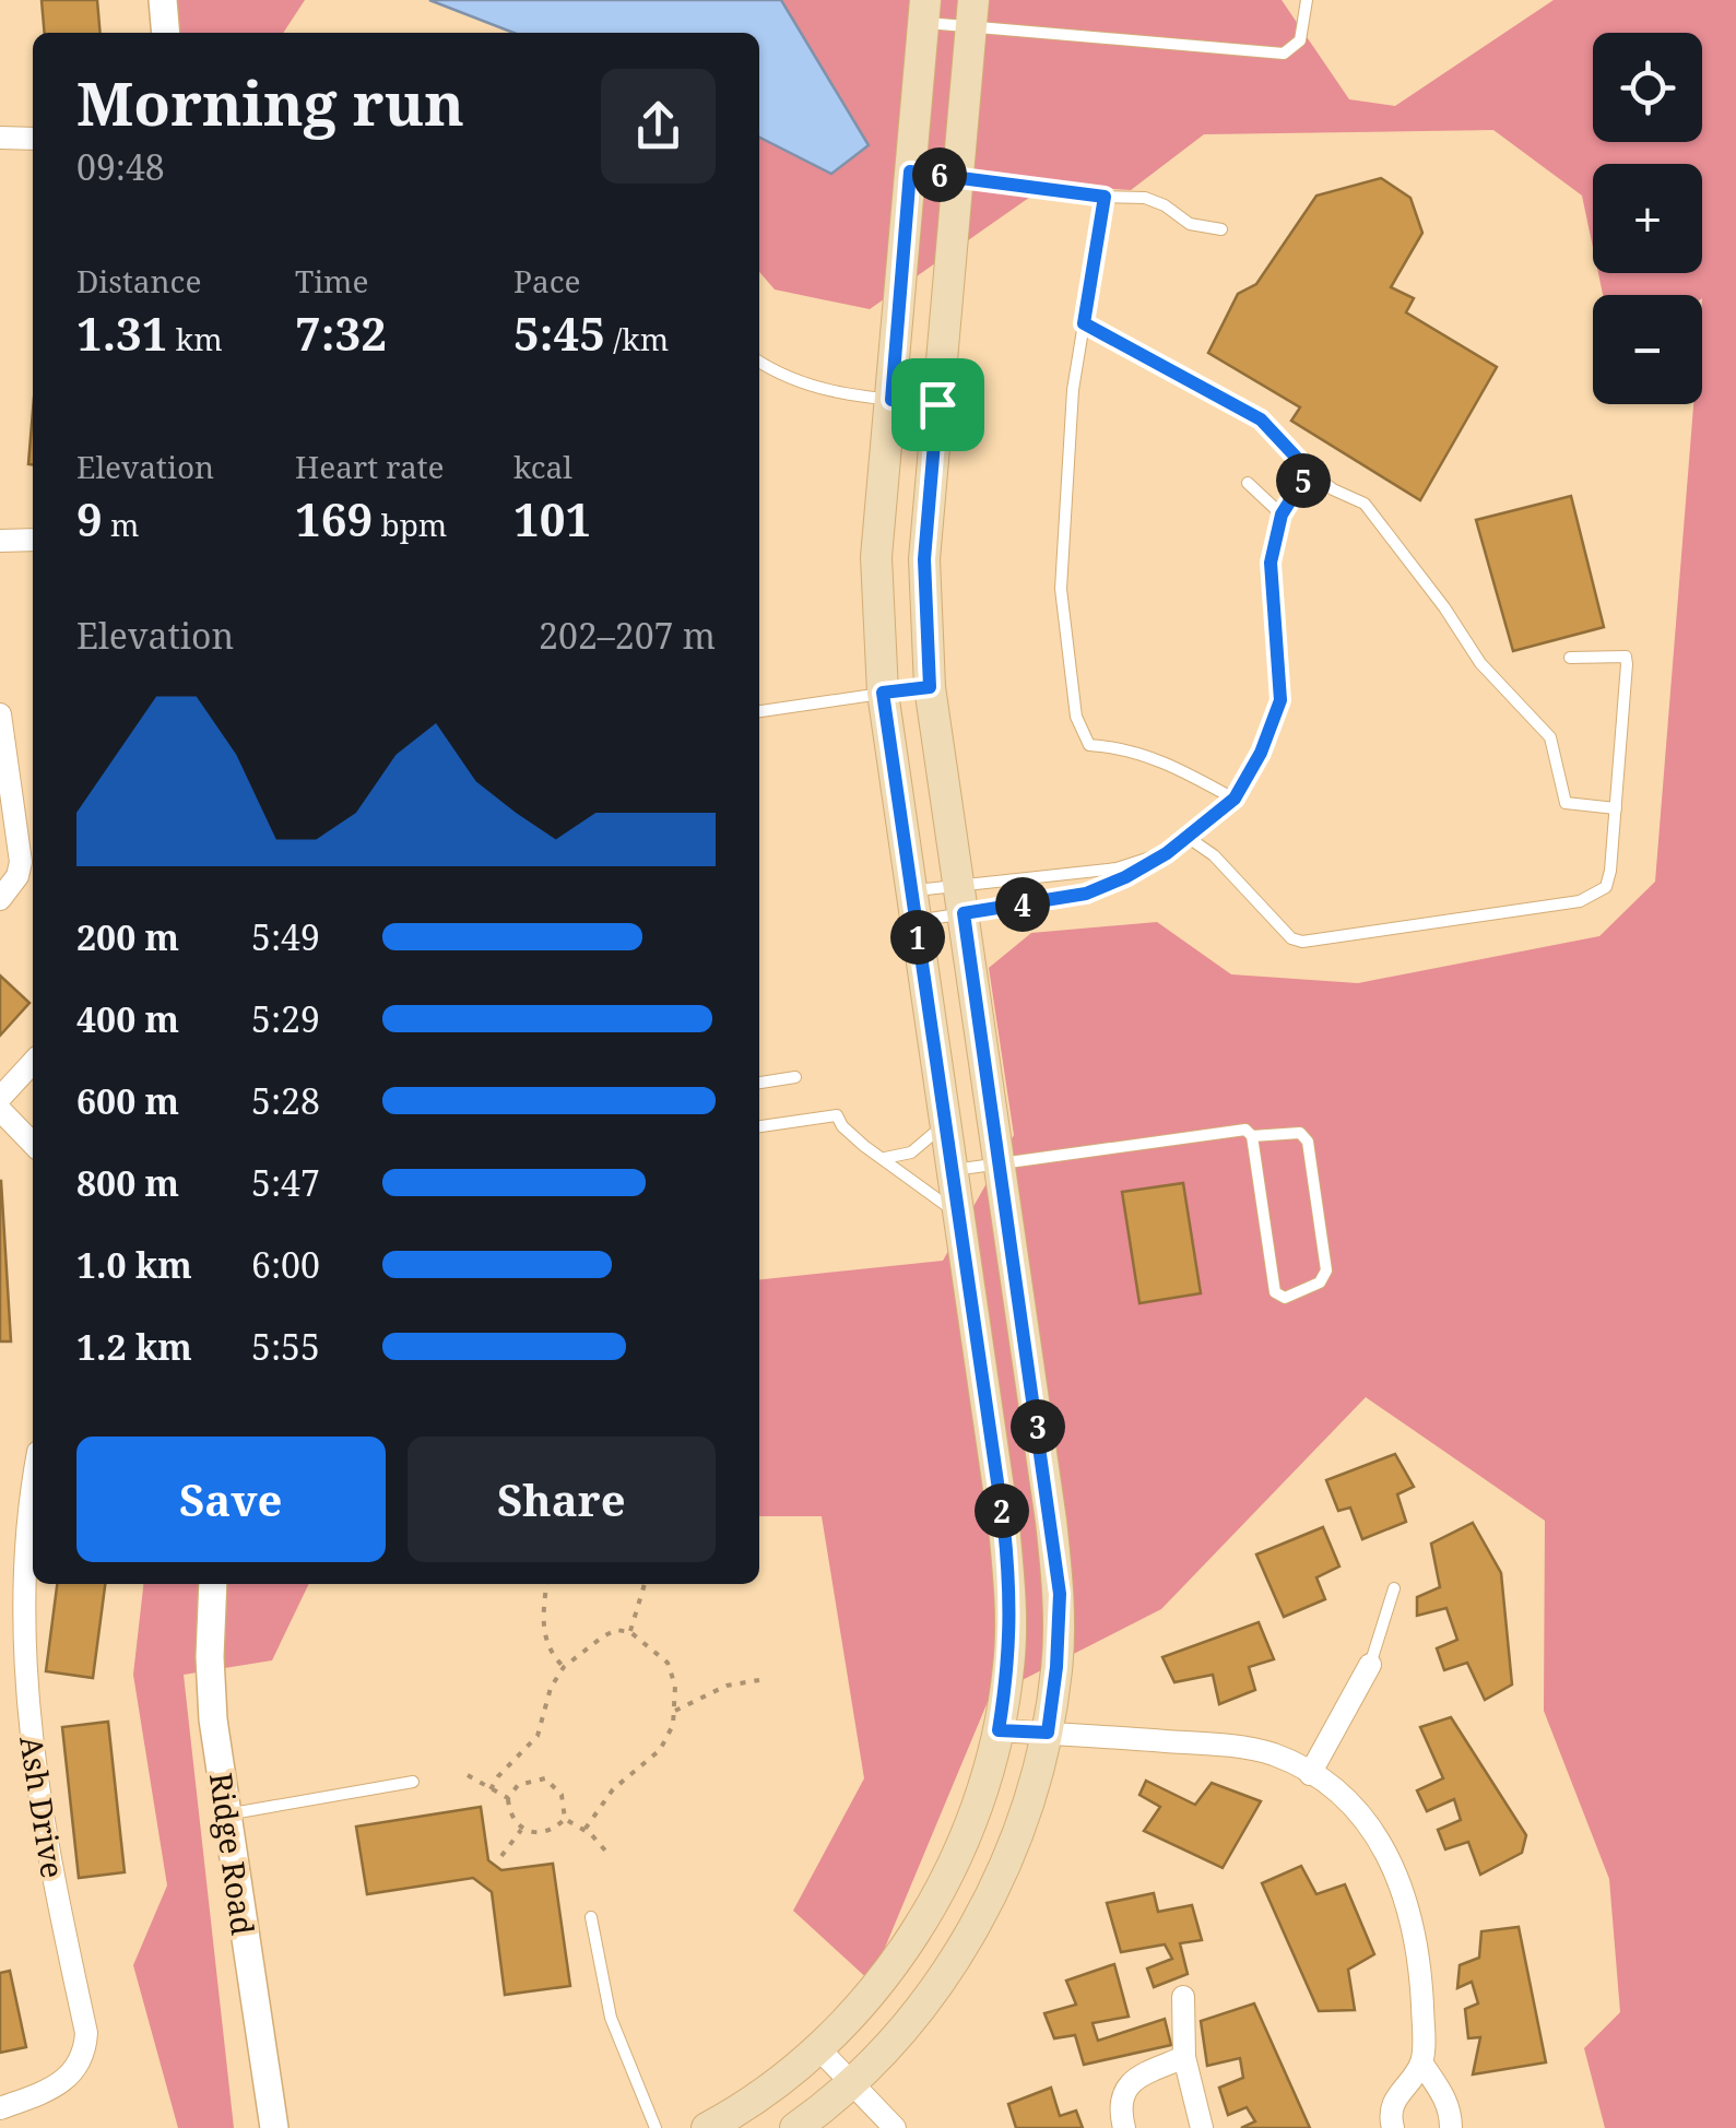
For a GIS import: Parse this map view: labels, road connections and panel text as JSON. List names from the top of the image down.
{
  "streets": {
    "street": ["Ash Drive", "Ridge Road"]
  },
  "page": {
    "map_buttons": ["+", "−"],
    "heading": ["Morning run", "09:48"],
    "pins": [
      "6",
      "5",
      "4",
      "1",
      "3",
      "2"
    ],
    "stats": [
      ["Distance", "1.31 km"],
      ["Time", "7:32"],
      ["Pace", "5:45 /km"],
      ["Elevation", "9 m"],
      ["Heart rate", "169 bpm"],
      ["kcal", "101"]
    ],
    "chart": ["Elevation", "202–207 m"],
    "list": [
      {
        "name": "200 m",
        "note": "5:49"
      },
      {
        "name": "400 m",
        "note": "5:29"
      },
      {
        "name": "600 m",
        "note": "5:28"
      },
      {
        "name": "800 m",
        "note": "5:47"
      },
      {
        "name": "1.0 km",
        "note": "6:00"
      },
      {
        "name": "1.2 km",
        "note": "5:55"
      }
    ],
    "buttons": ["Save", "Share"]
  }
}
